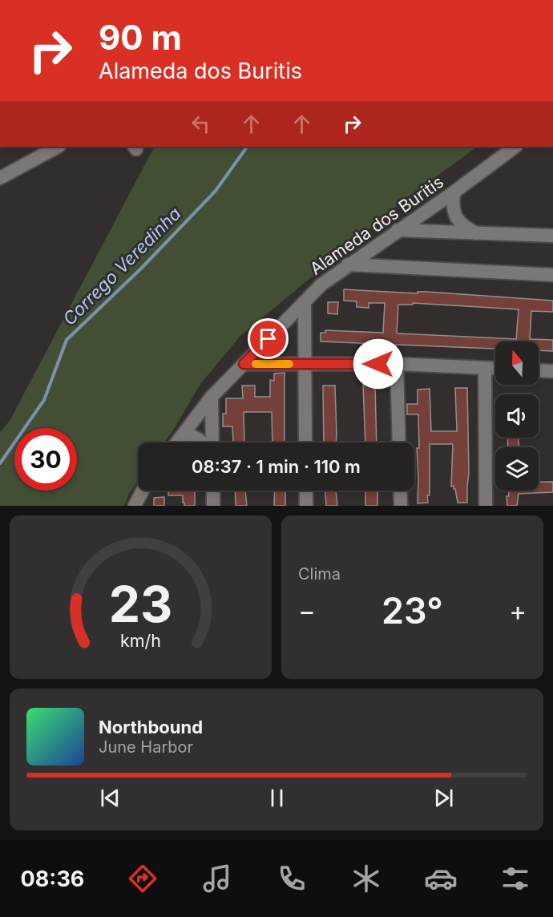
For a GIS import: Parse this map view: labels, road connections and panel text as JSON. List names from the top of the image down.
{
  "streets": {
    "street": ["Alameda dos Buritis"]
  },
  "water": ["Corrego Veredinha"],
  "north": "top",
  "page": {
    "turn": ["90 m", "Alameda dos Buritis"],
    "limit": "30",
    "trip": "08:37 · 1 min · 110 m",
    "tile": "Clima",
    "heat": ["−", "23°", "+"],
    "song": ["Northbound", "June Harbor"],
    "tabs": "08:36",
    "gauge": ["23", "km/h"]
  }
}
